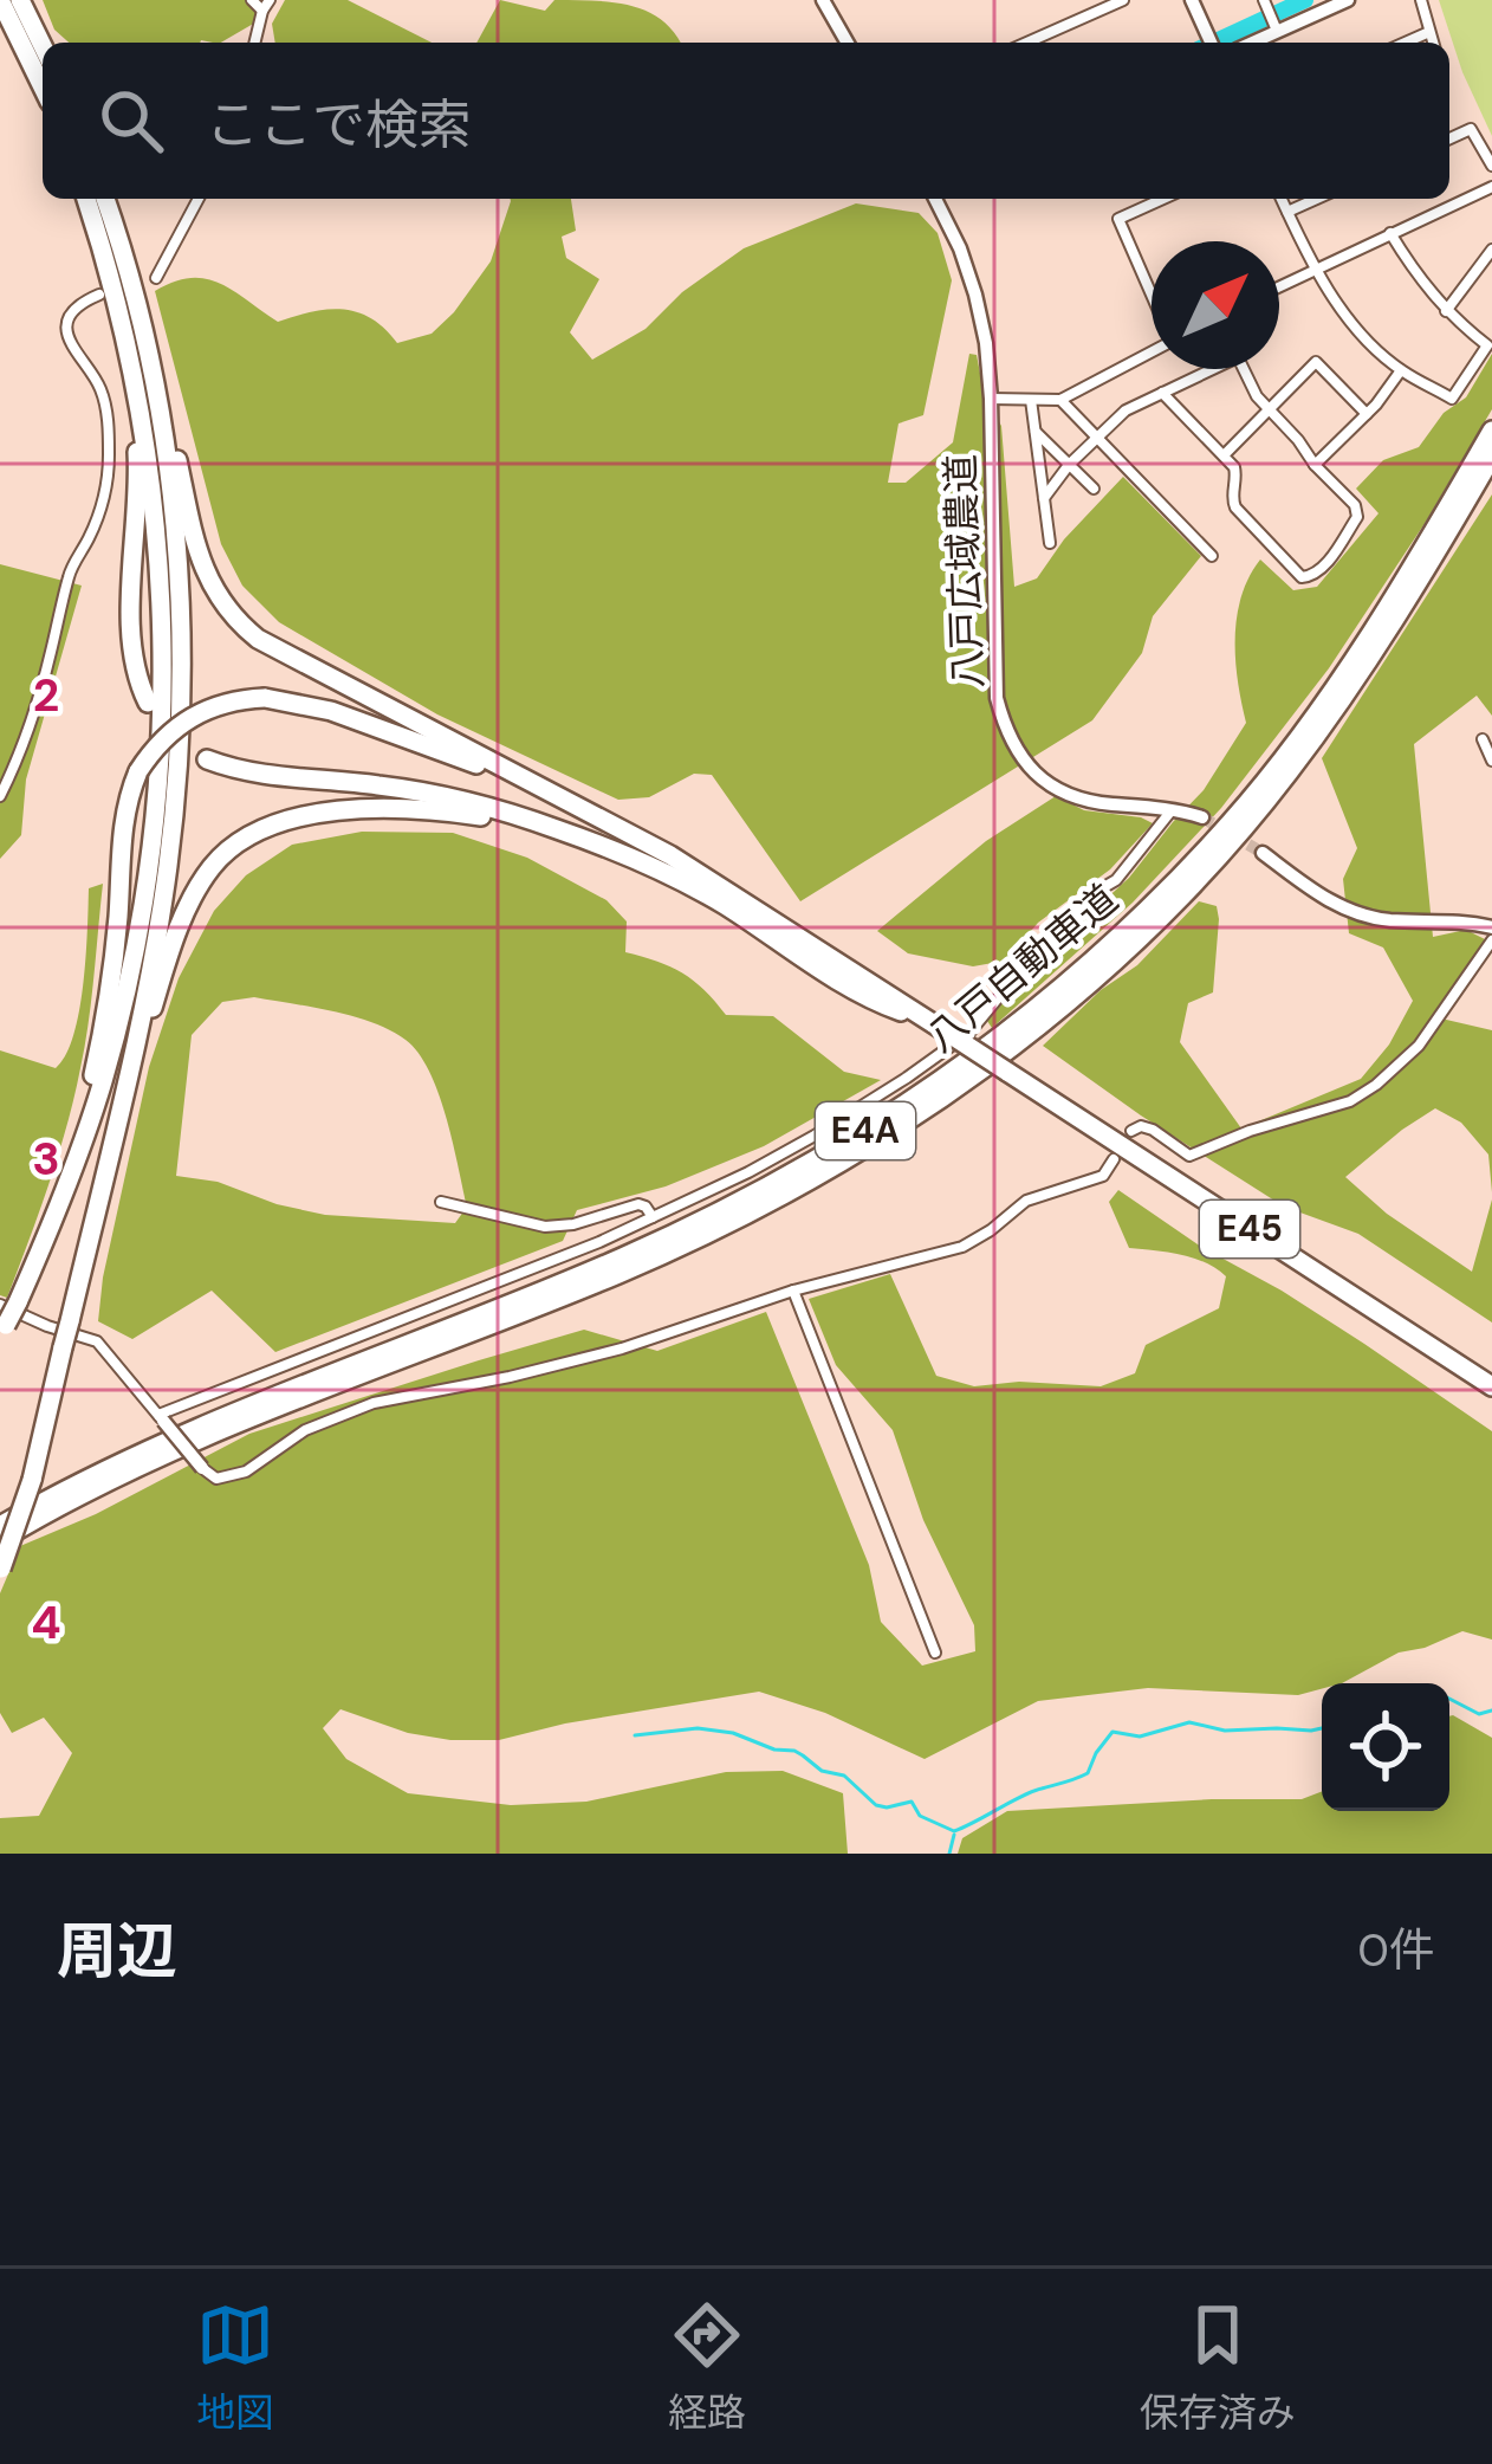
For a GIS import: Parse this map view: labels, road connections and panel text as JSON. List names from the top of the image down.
{
  "streets": {
    "highway": ["八戸自動車道", "E4A", "E45"],
    "street": ["八戸広域農道"]
  },
  "north": "top right",
  "page": {
    "search": "ここで検索",
    "heading": ["周辺", "0件"],
    "nav": ["地図", "経路", "保存済み"]
  },
  "grid": {
    "rows": ["2", "3", "4"]
  }
}
